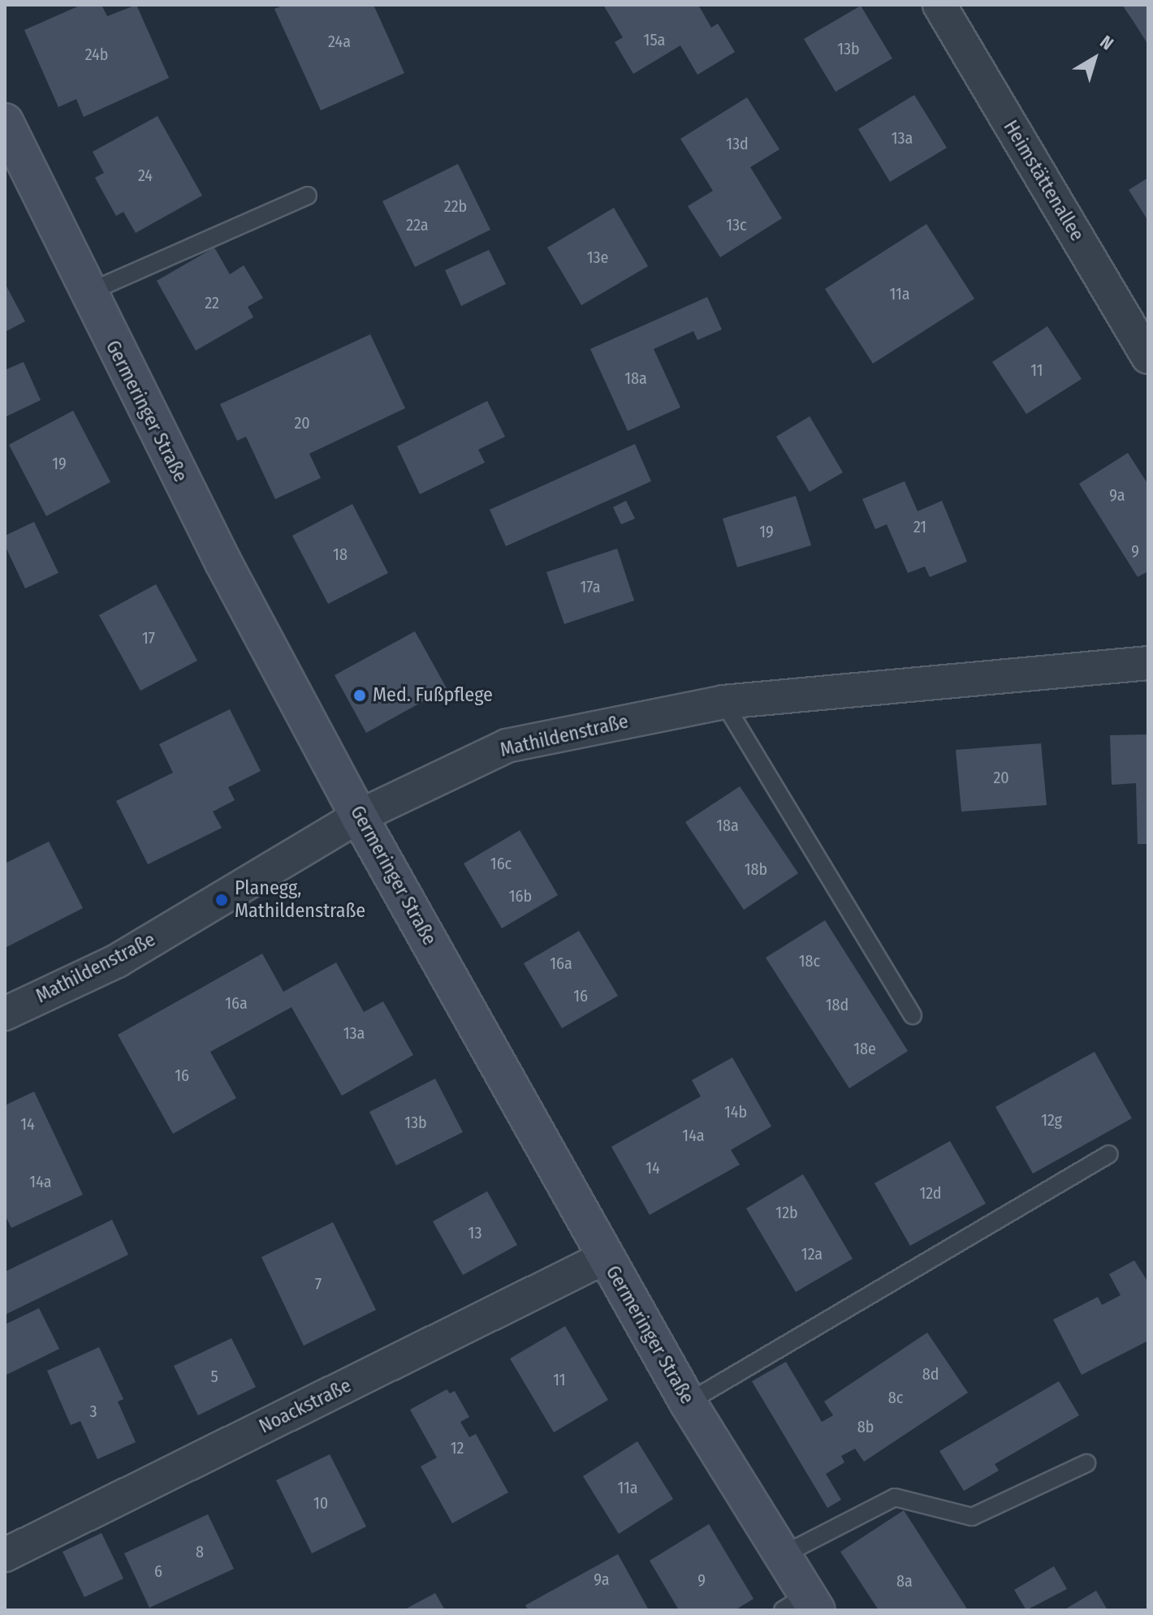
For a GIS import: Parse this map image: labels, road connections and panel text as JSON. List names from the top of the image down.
{
  "streets": {
    "main road": ["Germeringer Straße"],
    "street": ["Heimstättenallee", "Mathildenstraße", "Noackstraße"]
  },
  "crossings": [
    ["Germeringer Straße", "Mathildenstraße"],
    ["Germeringer Straße", "Noackstraße"]
  ],
  "places": ["Med. Fußpflege", "Planegg, Mathildenstraße"],
  "house_numbers": [
    "15a",
    "24a",
    "13b",
    "24b",
    "13a",
    "13d",
    "24",
    "22b",
    "22a",
    "13c",
    "13e",
    "11a",
    "22",
    "11",
    "18a",
    "20",
    "19",
    "9a",
    "21",
    "19",
    "9",
    "18",
    "17a",
    "17",
    "20",
    "18a",
    "16c",
    "18b",
    "16b",
    "18c",
    "16a",
    "16",
    "16a",
    "18d",
    "13a",
    "18e",
    "16",
    "14b",
    "12g",
    "13b",
    "14",
    "14a",
    "14",
    "14a",
    "12d",
    "12b",
    "13",
    "12a",
    "7",
    "8d",
    "5",
    "11",
    "8c",
    "3",
    "8b",
    "12",
    "11a",
    "10",
    "8",
    "6",
    "9a",
    "9",
    "8a"
  ],
  "north": "top right"
}
